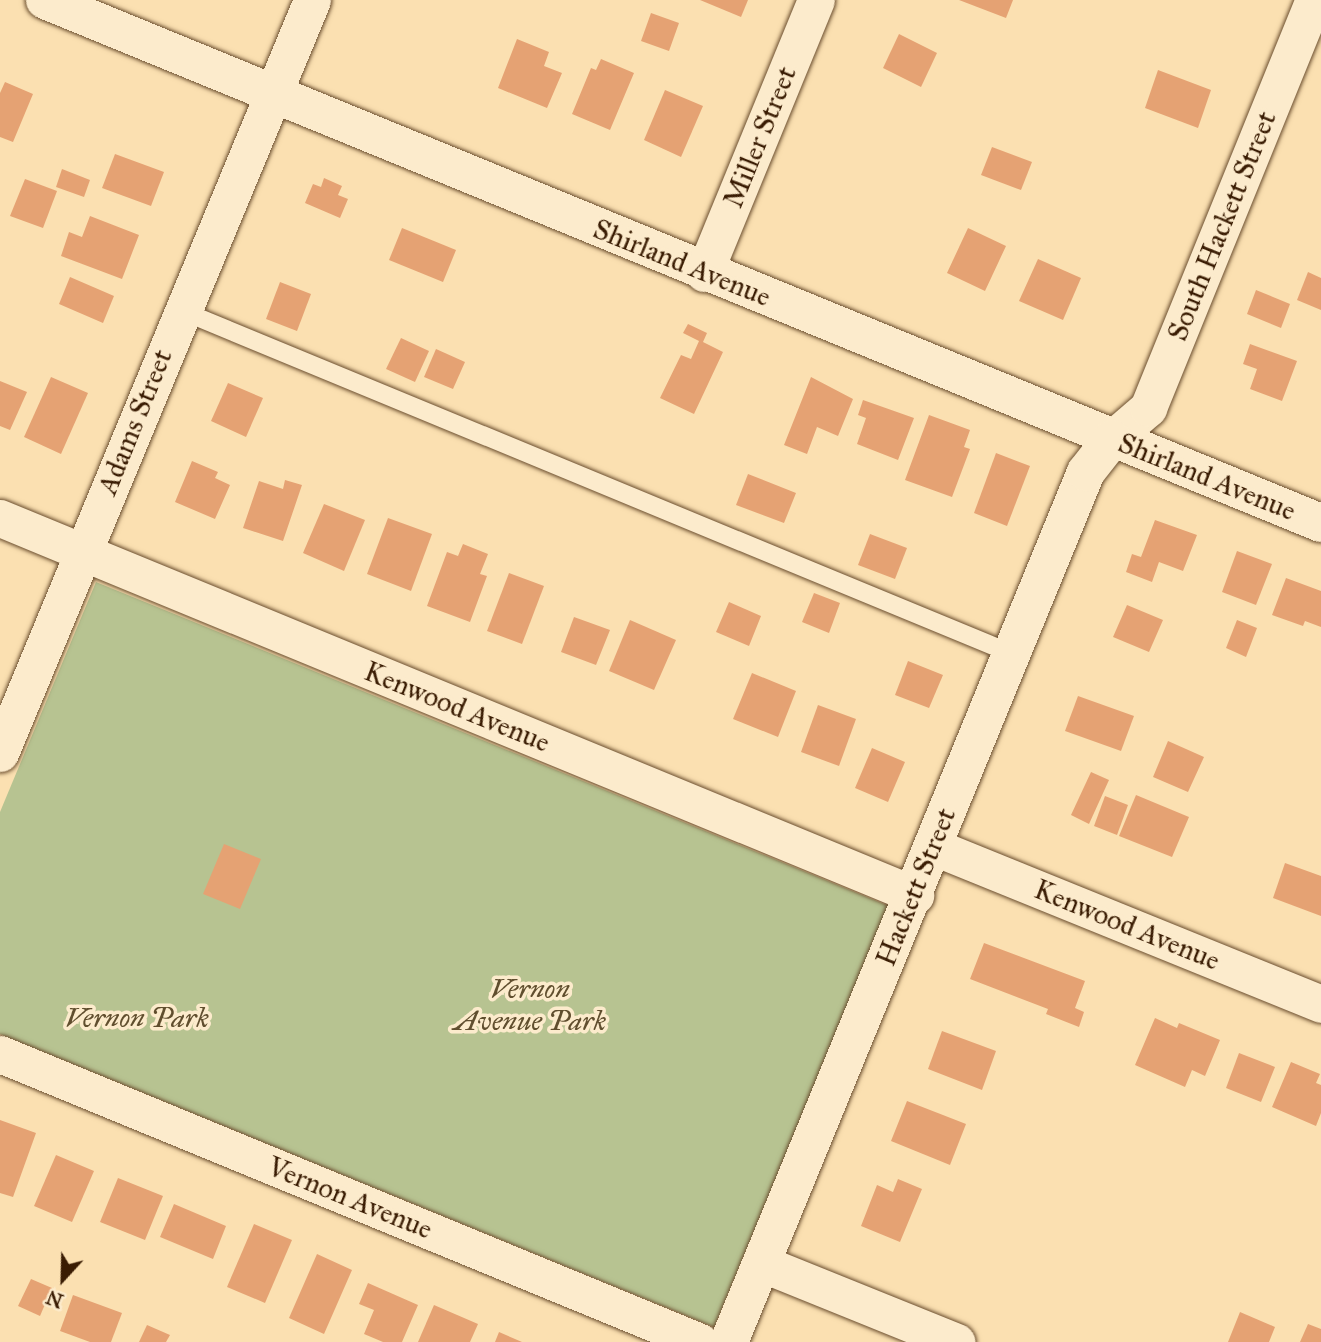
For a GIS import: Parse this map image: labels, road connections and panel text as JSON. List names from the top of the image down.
{
  "streets": {
    "street": [
      "Miller Street",
      "South Hackett Street",
      "Shirland Avenue",
      "Adams Street",
      "Kenwood Avenue",
      "Hackett Street",
      "Vernon Avenue"
    ]
  },
  "crossings": [
    ["Miller Street", "Shirland Avenue"],
    ["South Hackett Street", "Shirland Avenue"],
    ["South Hackett Street", "Hackett Street"],
    ["Shirland Avenue", "Adams Street"],
    ["Shirland Avenue", "Hackett Street"],
    ["Adams Street", "Kenwood Avenue"],
    ["Kenwood Avenue", "Hackett Street"]
  ],
  "parks": ["Vernon Avenue Park", "Vernon Park"],
  "north": "bottom"
}
